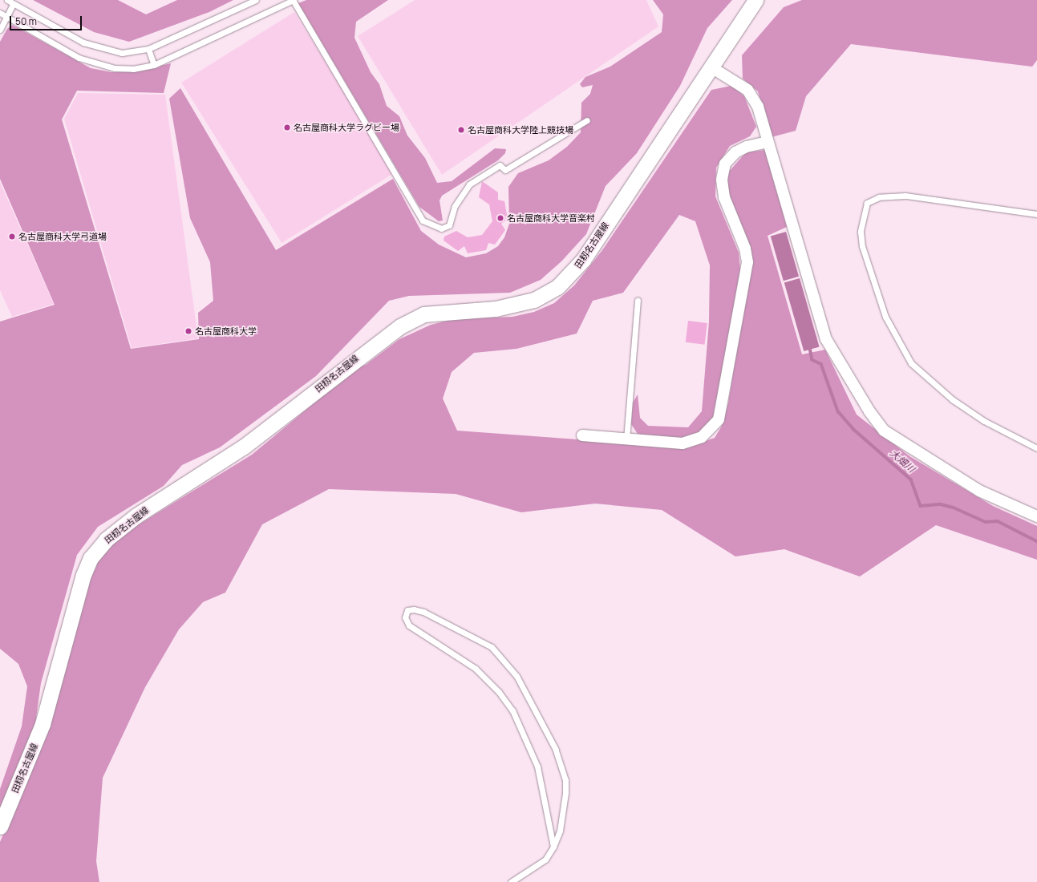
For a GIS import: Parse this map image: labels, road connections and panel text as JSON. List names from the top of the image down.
{
  "streets": {
    "main road": ["田籾名古屋線"]
  },
  "water": ["大畑川"],
  "places": [
    "名古屋商科大学ラグビー場",
    "名古屋商科大学陸上競技場",
    "名古屋商科大学音楽村",
    "名古屋商科大学弓道場",
    "名古屋商科大学"
  ],
  "scale_bar": "50 m"
}
